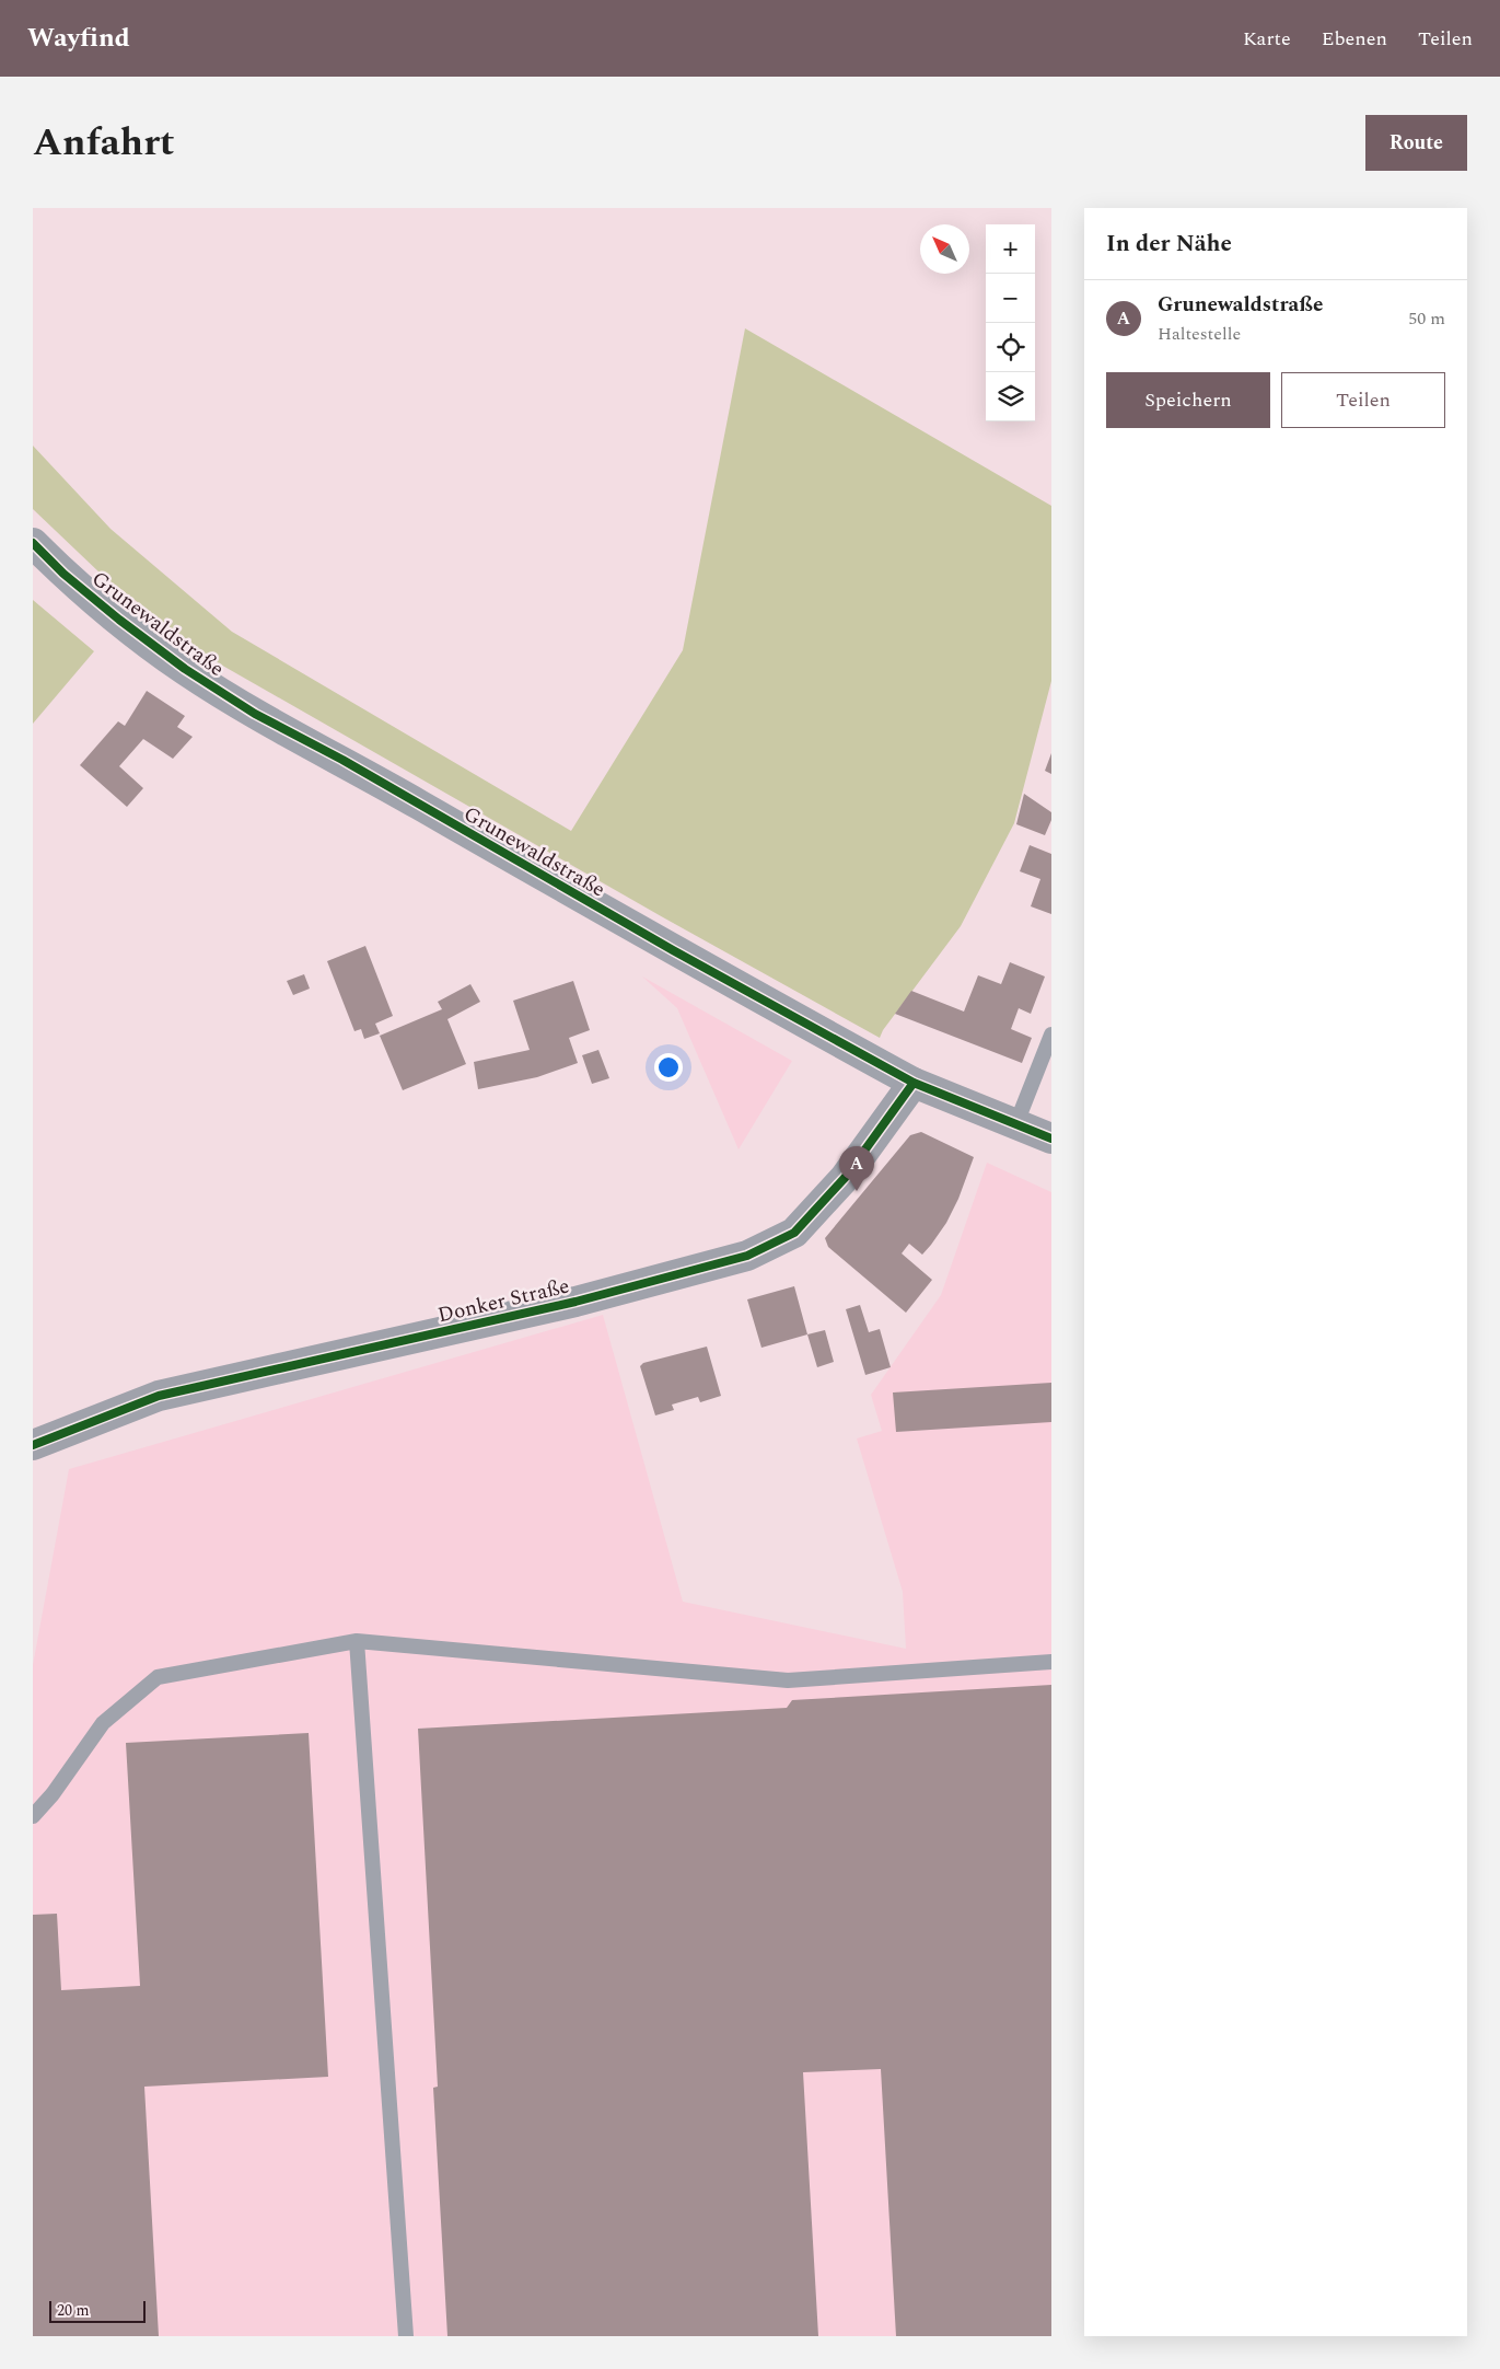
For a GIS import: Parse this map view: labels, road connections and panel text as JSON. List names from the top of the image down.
{
  "streets": {
    "street": ["Grunewaldstraße", "Donker Straße"]
  },
  "crossings": [
    ["Grunewaldstraße", "Donker Straße"]
  ],
  "scale_bar": "20 m",
  "north": "top left",
  "page": {
    "header": "Wayfind",
    "nav": ["Karte", "Ebenen", "Teilen"],
    "title": "Anfahrt",
    "buttons": [
      "Route",
      ["Speichern", "Teilen"]
    ],
    "heading": "In der Nähe",
    "map_buttons": ["+", "−"],
    "list": [
      {
        "mark": "A",
        "name": "Grunewaldstraße",
        "note": "Haltestelle",
        "value": "50 m"
      }
    ],
    "pins": "A",
    "scale": "20 m"
  }
}
